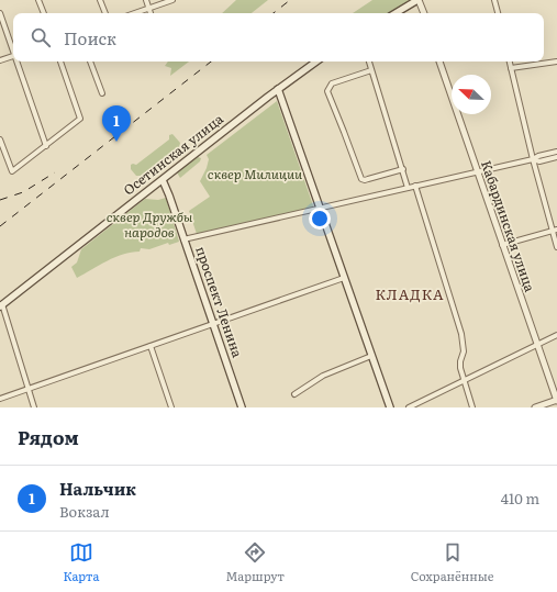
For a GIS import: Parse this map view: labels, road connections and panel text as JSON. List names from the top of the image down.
{
  "streets": {
    "main road": ["Осетинская улица", "проспект Ленина"],
    "street": ["Кабардинская улица"]
  },
  "crossings": [
    ["Осетинская улица", "проспект Ленина"]
  ],
  "districts": ["КЛАДКА"],
  "parks": ["сквер Милиции", "сквер Дружбы народов"],
  "north": "top left",
  "page": {
    "search": "Поиск",
    "pins": "1",
    "heading": "Рядом",
    "list": [
      {
        "mark": "1",
        "name": "Нальчик",
        "note": "Вокзал",
        "value": "410 m"
      }
    ],
    "nav": ["Карта", "Маршрут", "Сохранённые"]
  }
}
